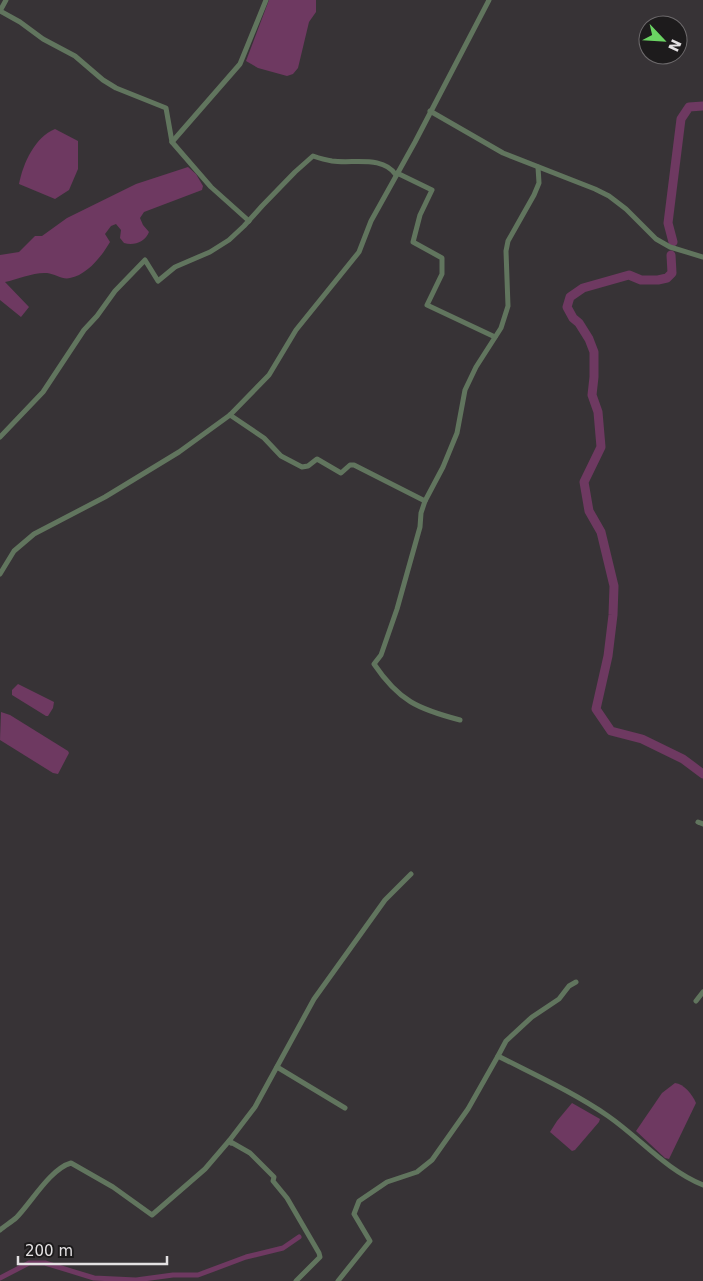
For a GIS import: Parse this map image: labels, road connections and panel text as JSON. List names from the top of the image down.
{
  "scale_bar": "200 m",
  "north": "bottom right"
}
